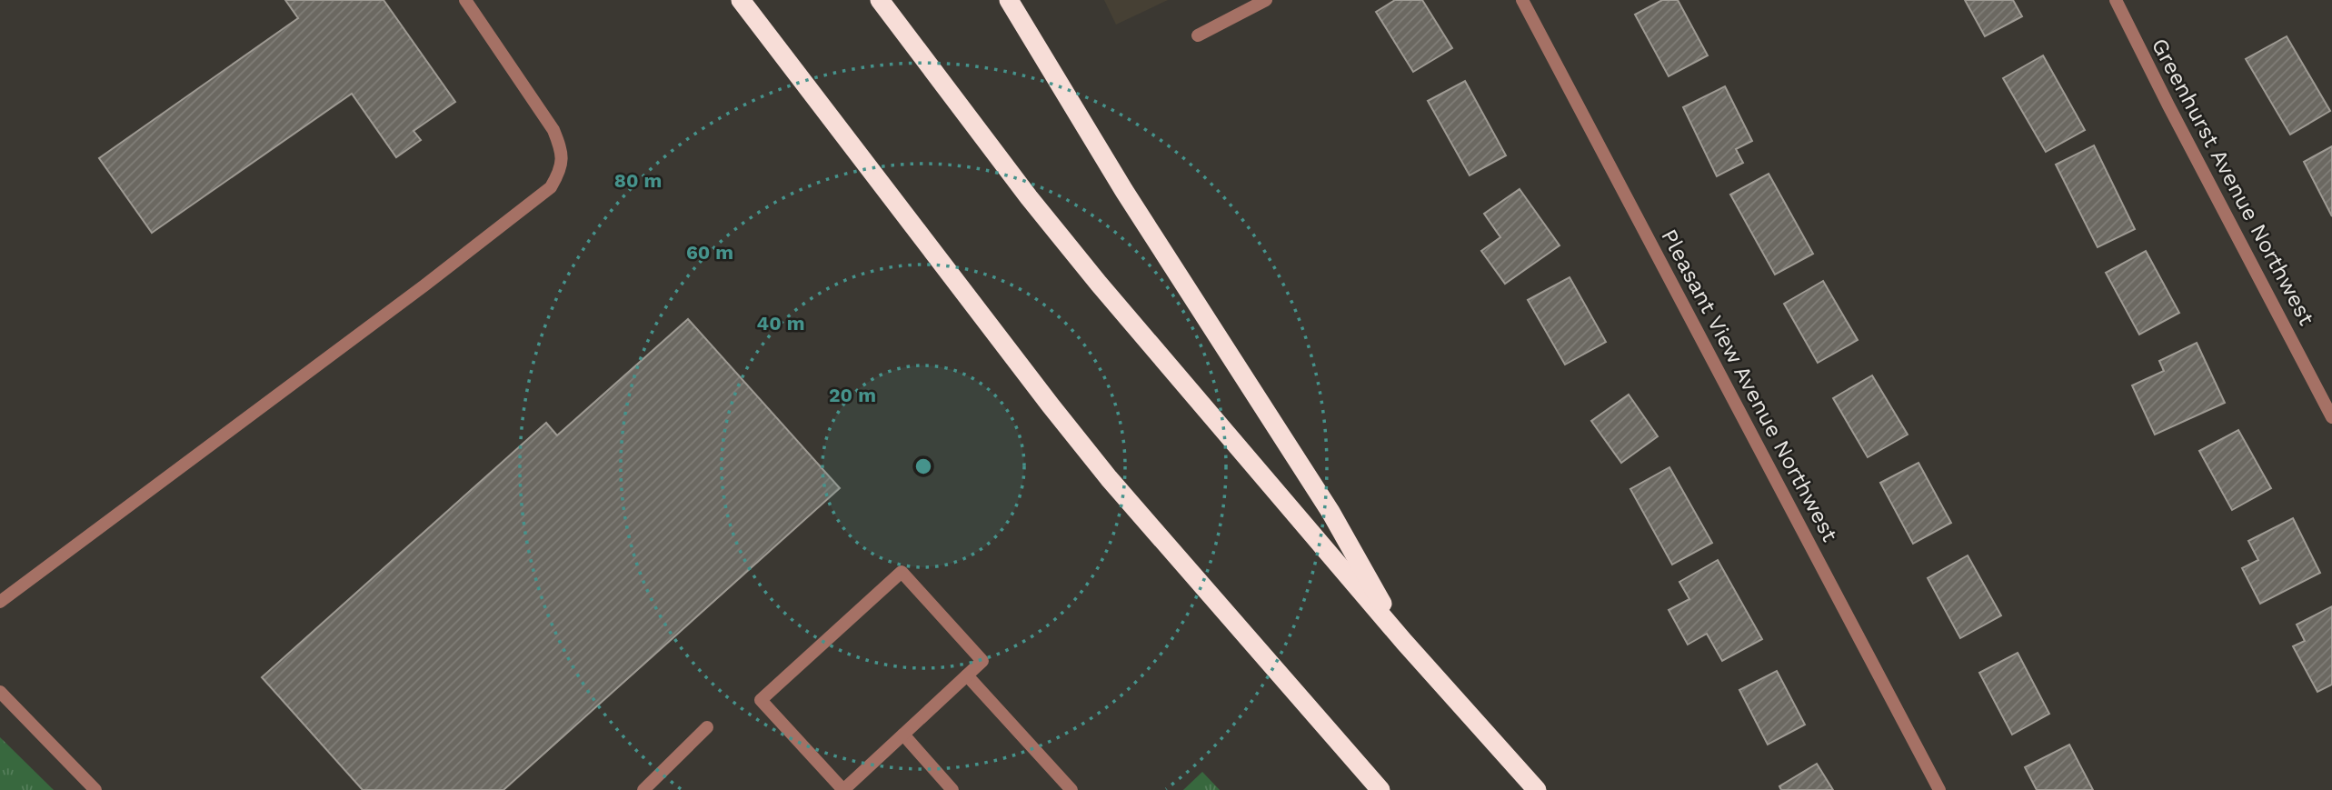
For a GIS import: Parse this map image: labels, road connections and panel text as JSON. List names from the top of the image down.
{
  "streets": {
    "street": ["Greenhurst Avenue Northwest", "Pleasant View Avenue Northwest"]
  },
  "rings": [
    "80 m",
    "60 m",
    "40 m",
    "20 m"
  ]
}
